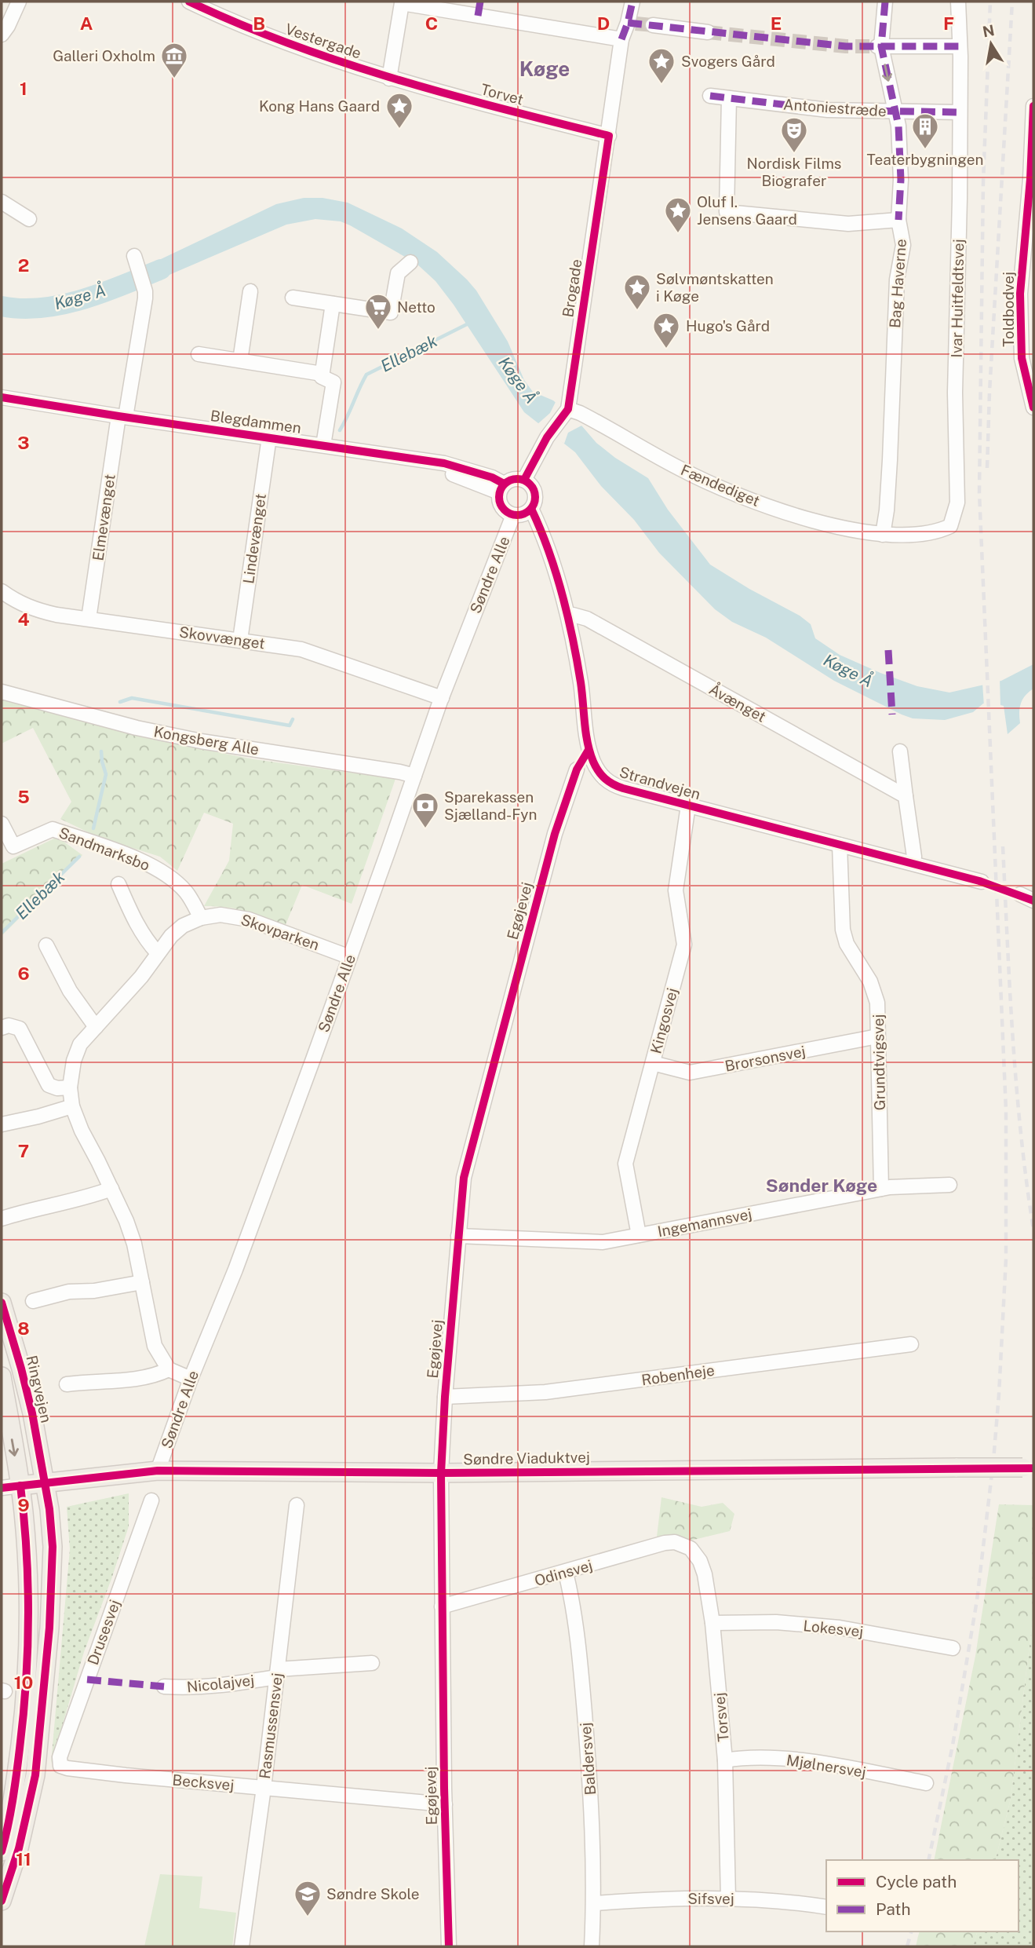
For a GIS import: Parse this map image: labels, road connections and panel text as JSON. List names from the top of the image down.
{
  "streets": {
    "main road": ["Ringvejen", "Søndre Viaduktvej"],
    "street": [
      "Vestergade",
      "Torvet",
      "Antoniestræde",
      "Bag Haverne",
      "Brogade",
      "Ivar Huitfeldtsvej",
      "Toldbodvej",
      "Blegdammen",
      "Fændediget",
      "Elmevænget",
      "Lindevænget",
      "Søndre Alle",
      "Skovvænget",
      "Åvænget",
      "Kongsberg Alle",
      "Strandvejen",
      "Sandmarksbo",
      "Egøjevej",
      "Skovparken",
      "Kingosvej",
      "Brorsonsvej",
      "Grundtvigsvej",
      "Ingemannsvej",
      "Robenheje",
      "Odinsvej",
      "Lokesvej",
      "Drusesvej",
      "Nicolajvej",
      "Torsvej",
      "Rasmussensvej",
      "Baldersvej",
      "Mjølnersvej",
      "Becksvej",
      "Sifsvej"
    ]
  },
  "crossings": [
    ["Vestergade", "Torvet"],
    ["Torvet", "Brogade"],
    ["Antoniestræde", "Bag Haverne"],
    ["Antoniestræde", "Ivar Huitfeldtsvej"],
    ["Bag Haverne", "Ivar Huitfeldtsvej"],
    ["Bag Haverne", "Fændediget"],
    ["Brogade", "Blegdammen"],
    ["Brogade", "Fændediget"],
    ["Brogade", "Søndre Alle"],
    ["Brogade", "Strandvejen"],
    ["Ivar Huitfeldtsvej", "Fændediget"],
    ["Blegdammen", "Elmevænget"],
    ["Blegdammen", "Lindevænget"],
    ["Blegdammen", "Søndre Alle"],
    ["Blegdammen", "Strandvejen"],
    ["Elmevænget", "Skovvænget"],
    ["Lindevænget", "Skovvænget"],
    ["Søndre Alle", "Skovvænget"],
    ["Søndre Alle", "Kongsberg Alle"],
    ["Søndre Alle", "Strandvejen"],
    ["Søndre Alle", "Skovparken"],
    ["Søndre Alle", "Søndre Viaduktvej"],
    ["Åvænget", "Strandvejen"],
    ["Strandvejen", "Kingosvej"],
    ["Strandvejen", "Grundtvigsvej"],
    ["Sandmarksbo", "Skovparken"],
    ["Egøjevej", "Ingemannsvej"],
    ["Egøjevej", "Robenheje"],
    ["Egøjevej", "Søndre Viaduktvej"],
    ["Egøjevej", "Odinsvej"],
    ["Egøjevej", "Becksvej"],
    ["Kingosvej", "Brorsonsvej"],
    ["Kingosvej", "Ingemannsvej"],
    ["Brorsonsvej", "Grundtvigsvej"],
    ["Grundtvigsvej", "Ingemannsvej"],
    ["Ringvejen", "Søndre Viaduktvej"],
    ["Odinsvej", "Torsvej"],
    ["Odinsvej", "Baldersvej"],
    ["Lokesvej", "Torsvej"],
    ["Drusesvej", "Becksvej"],
    ["Nicolajvej", "Rasmussensvej"],
    ["Torsvej", "Mjølnersvej"],
    ["Torsvej", "Sifsvej"],
    ["Rasmussensvej", "Becksvej"],
    ["Baldersvej", "Sifsvej"]
  ],
  "districts": ["Køge", "Sønder Køge"],
  "water": ["Køge Å", "Ellebæk"],
  "places": {
    "museum": ["Galleri Oxholm"],
    "place": [
      "Svogers Gård",
      "Kong Hans Gaard",
      "Oluf I. Jensens Gaard",
      "Sølvmøntskatten i Køge",
      "Hugo's Gård"
    ],
    "building": ["Teaterbygningen"],
    "theatre": ["Nordisk Films Biografer"],
    "supermarket": ["Netto"],
    "bank": ["Sparekassen Sjælland-Fyn"],
    "school or university": ["Søndre Skole"]
  },
  "legend": ["Cycle path", "Path"],
  "north": "top",
  "grid": {
    "columns": [
      "A",
      "B",
      "C",
      "D",
      "E",
      "F"
    ],
    "rows": [
      "1",
      "2",
      "3",
      "4",
      "5",
      "6",
      "7",
      "8",
      "9",
      "10",
      "11"
    ]
  }
}
